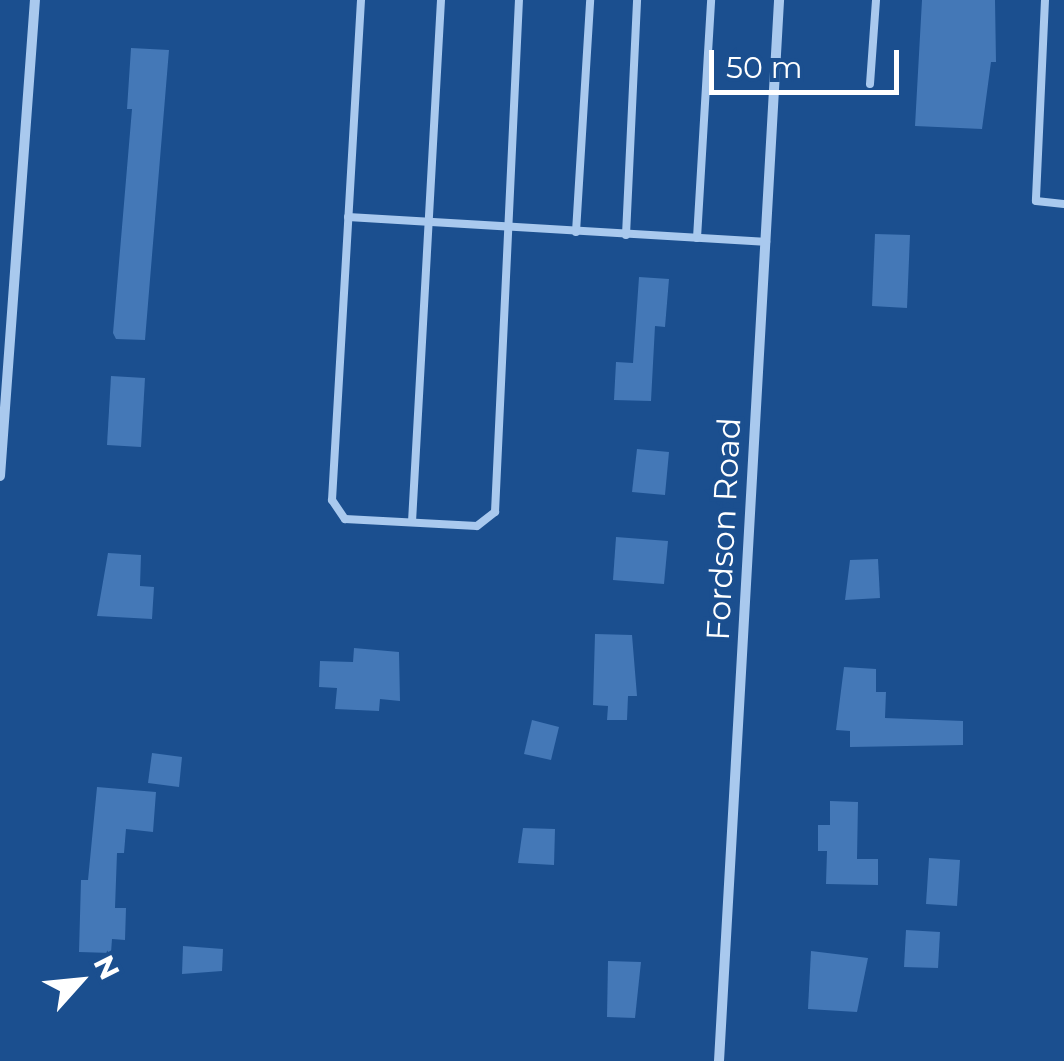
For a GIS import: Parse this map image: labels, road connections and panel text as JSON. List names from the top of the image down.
{
  "streets": {
    "street": ["Fordson Road"]
  },
  "scale_bar": "50 m",
  "north": "top right"
}
